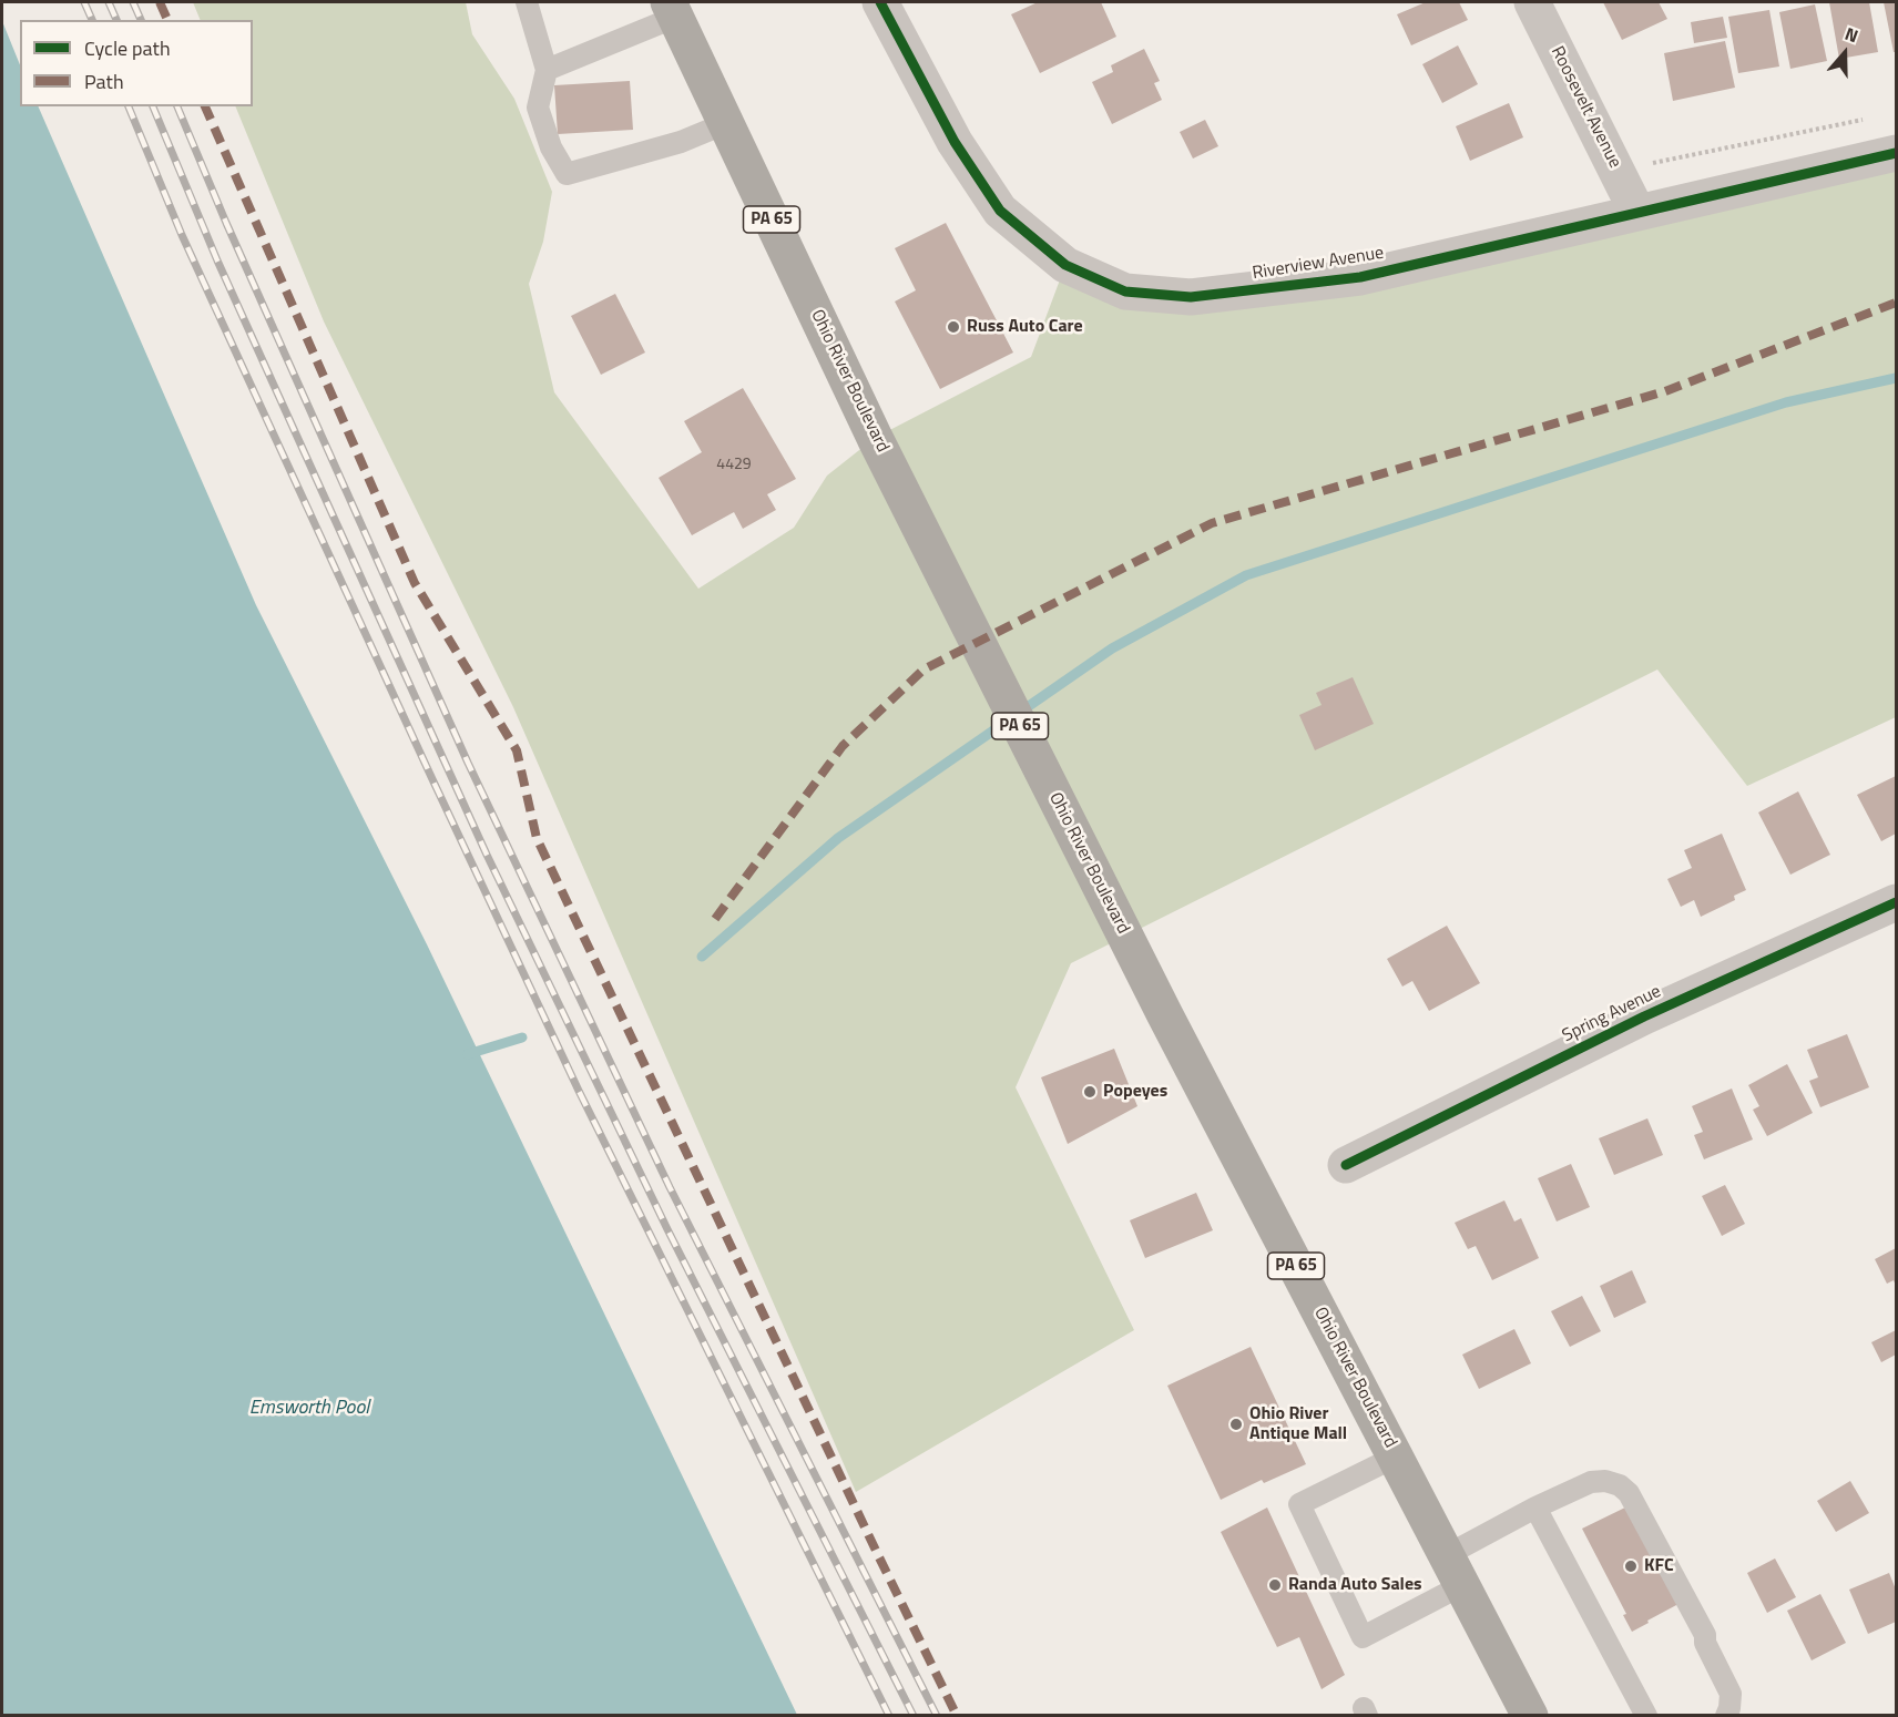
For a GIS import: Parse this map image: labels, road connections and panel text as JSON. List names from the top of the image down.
{
  "streets": {
    "highway": ["PA 65", "Ohio River Boulevard"],
    "street": ["Roosevelt Avenue", "Riverview Avenue", "Spring Avenue"]
  },
  "crossings": [
    ["Roosevelt Avenue", "Riverview Avenue"]
  ],
  "water": ["Emsworth Pool"],
  "places": [
    "Russ Auto Care",
    "Popeyes",
    "Ohio River Antique Mall",
    "KFC",
    "Randa Auto Sales"
  ],
  "house_numbers": ["4429"],
  "legend": ["Cycle path", "Path"],
  "north": "top"
}
